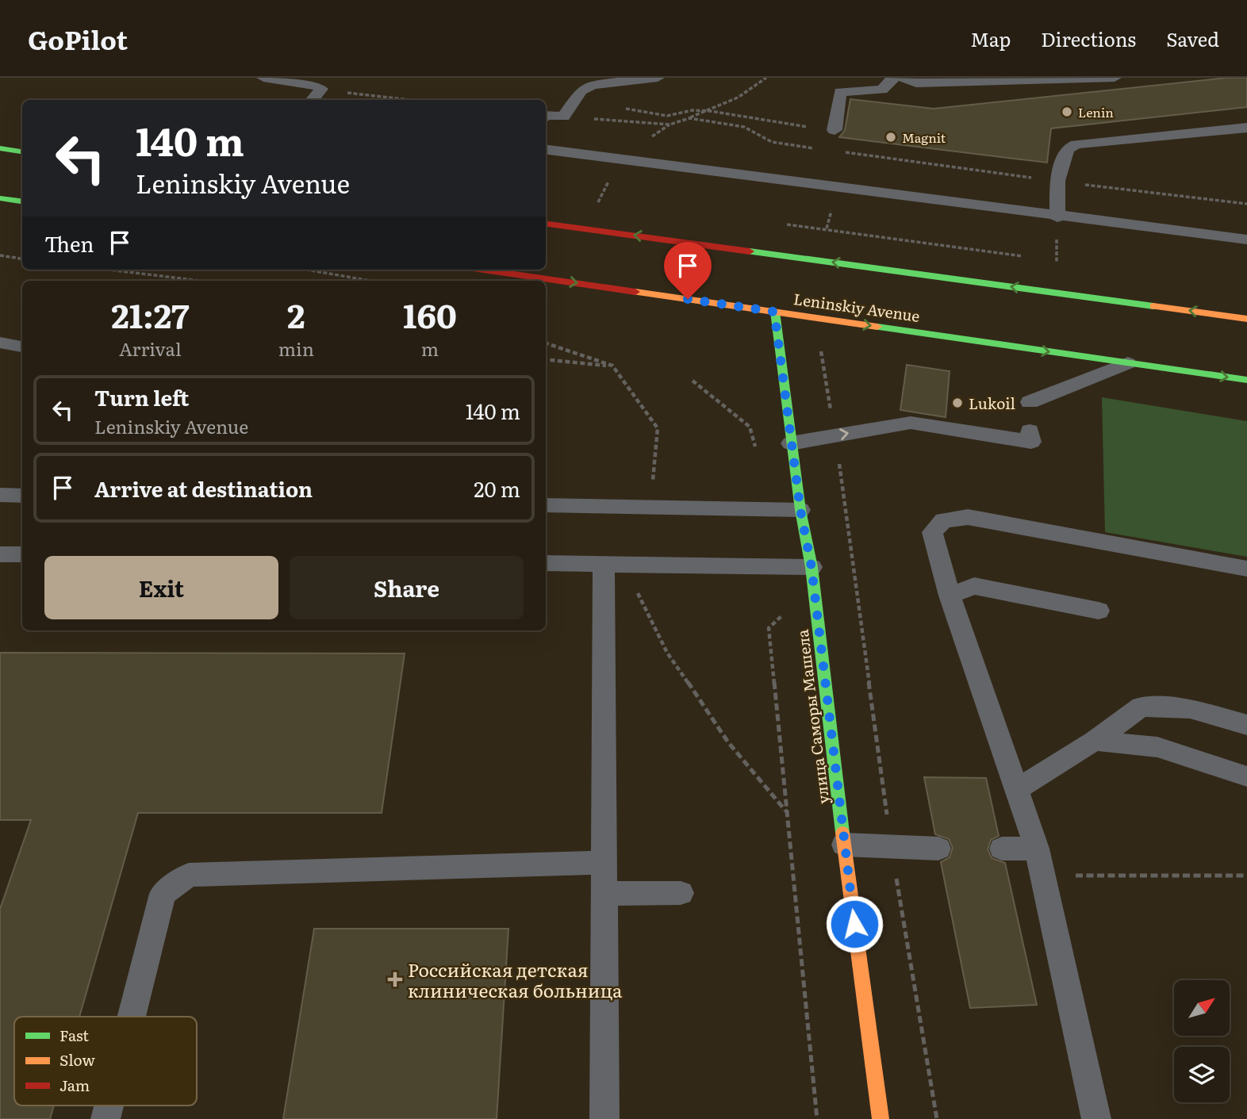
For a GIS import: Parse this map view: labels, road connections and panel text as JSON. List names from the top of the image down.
{
  "streets": {
    "main road": ["Leninskiy Avenue", "улица Саморы Машела"]
  },
  "crossings": [
    ["Leninskiy Avenue", "улица Саморы Машела"]
  ],
  "places": {
    "other": ["Lenin", "Magnit", "Lukoil"],
    "health": ["Российская детская клиническая больница"]
  },
  "legend": ["Fast", "Slow", "Jam"],
  "north": "top right",
  "page": {
    "header": "GoPilot",
    "nav": ["Map", "Directions", "Saved"],
    "turn": ["140 m", "Leninskiy Avenue"],
    "then": "Then",
    "eta": [
      "21:27",
      "Arrival",
      "2",
      "min",
      "160",
      "m"
    ],
    "list": [
      {
        "name": "Turn left",
        "note": "Leninskiy Avenue",
        "value": "140 m"
      },
      {
        "name": "Arrive at destination",
        "value": "20 m"
      }
    ],
    "buttons": ["Exit", "Share"]
  }
}
